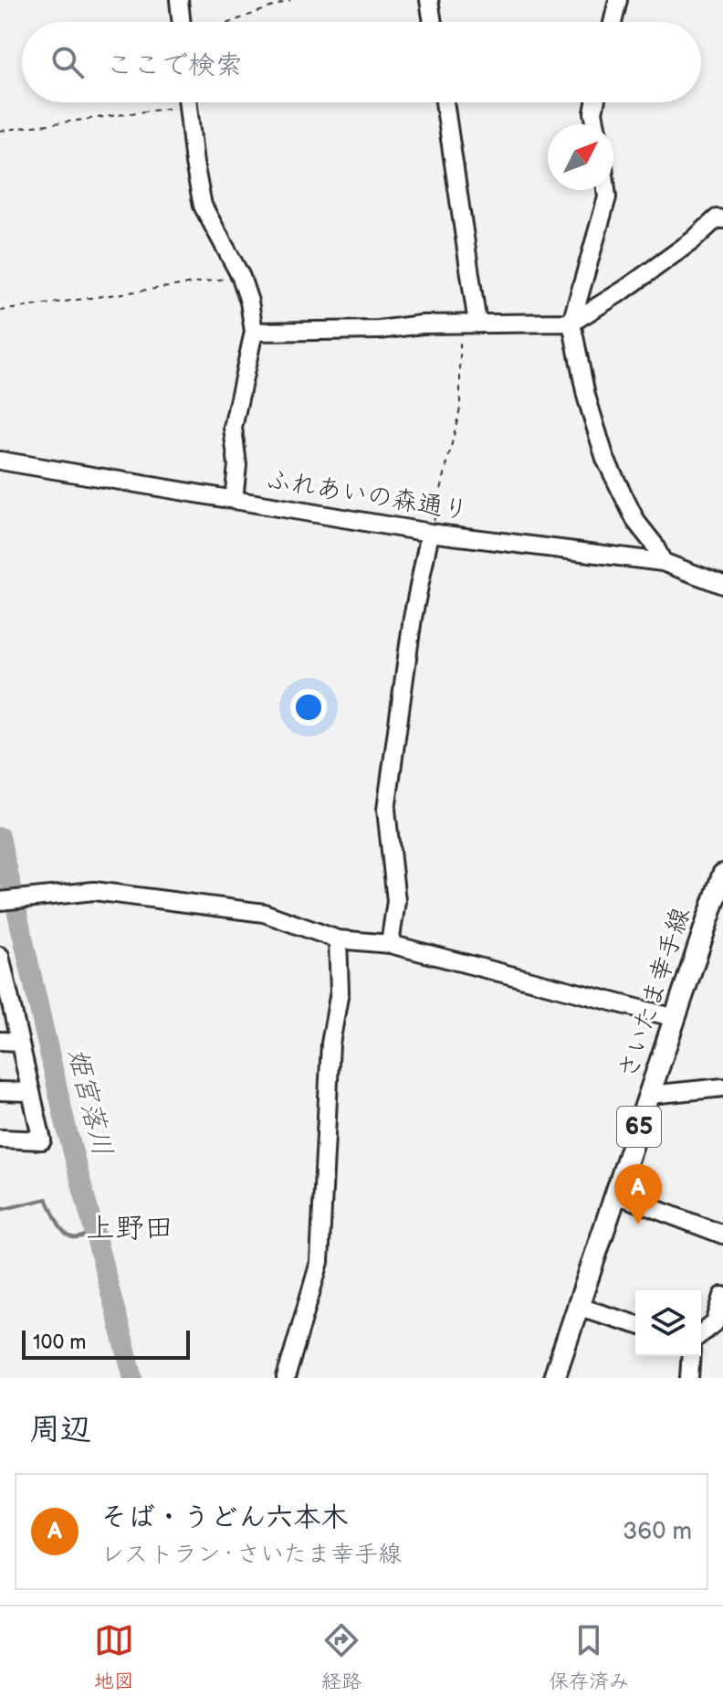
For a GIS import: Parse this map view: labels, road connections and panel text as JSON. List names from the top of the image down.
{
  "streets": {
    "main road": ["さいたま幸手線", "65"],
    "street": ["ふれあいの森通り"]
  },
  "districts": ["上野田"],
  "water": ["姫宮落川"],
  "scale_bar": "100 m",
  "north": "top right",
  "page": {
    "search": "ここで検索",
    "pins": "A",
    "scale": "100 m",
    "heading": "周辺",
    "list": [
      {
        "mark": "A",
        "name": "そば・うどん六本木",
        "note": "レストラン · さいたま幸手線",
        "value": "360 m"
      }
    ],
    "nav": ["地図", "経路", "保存済み"]
  }
}
